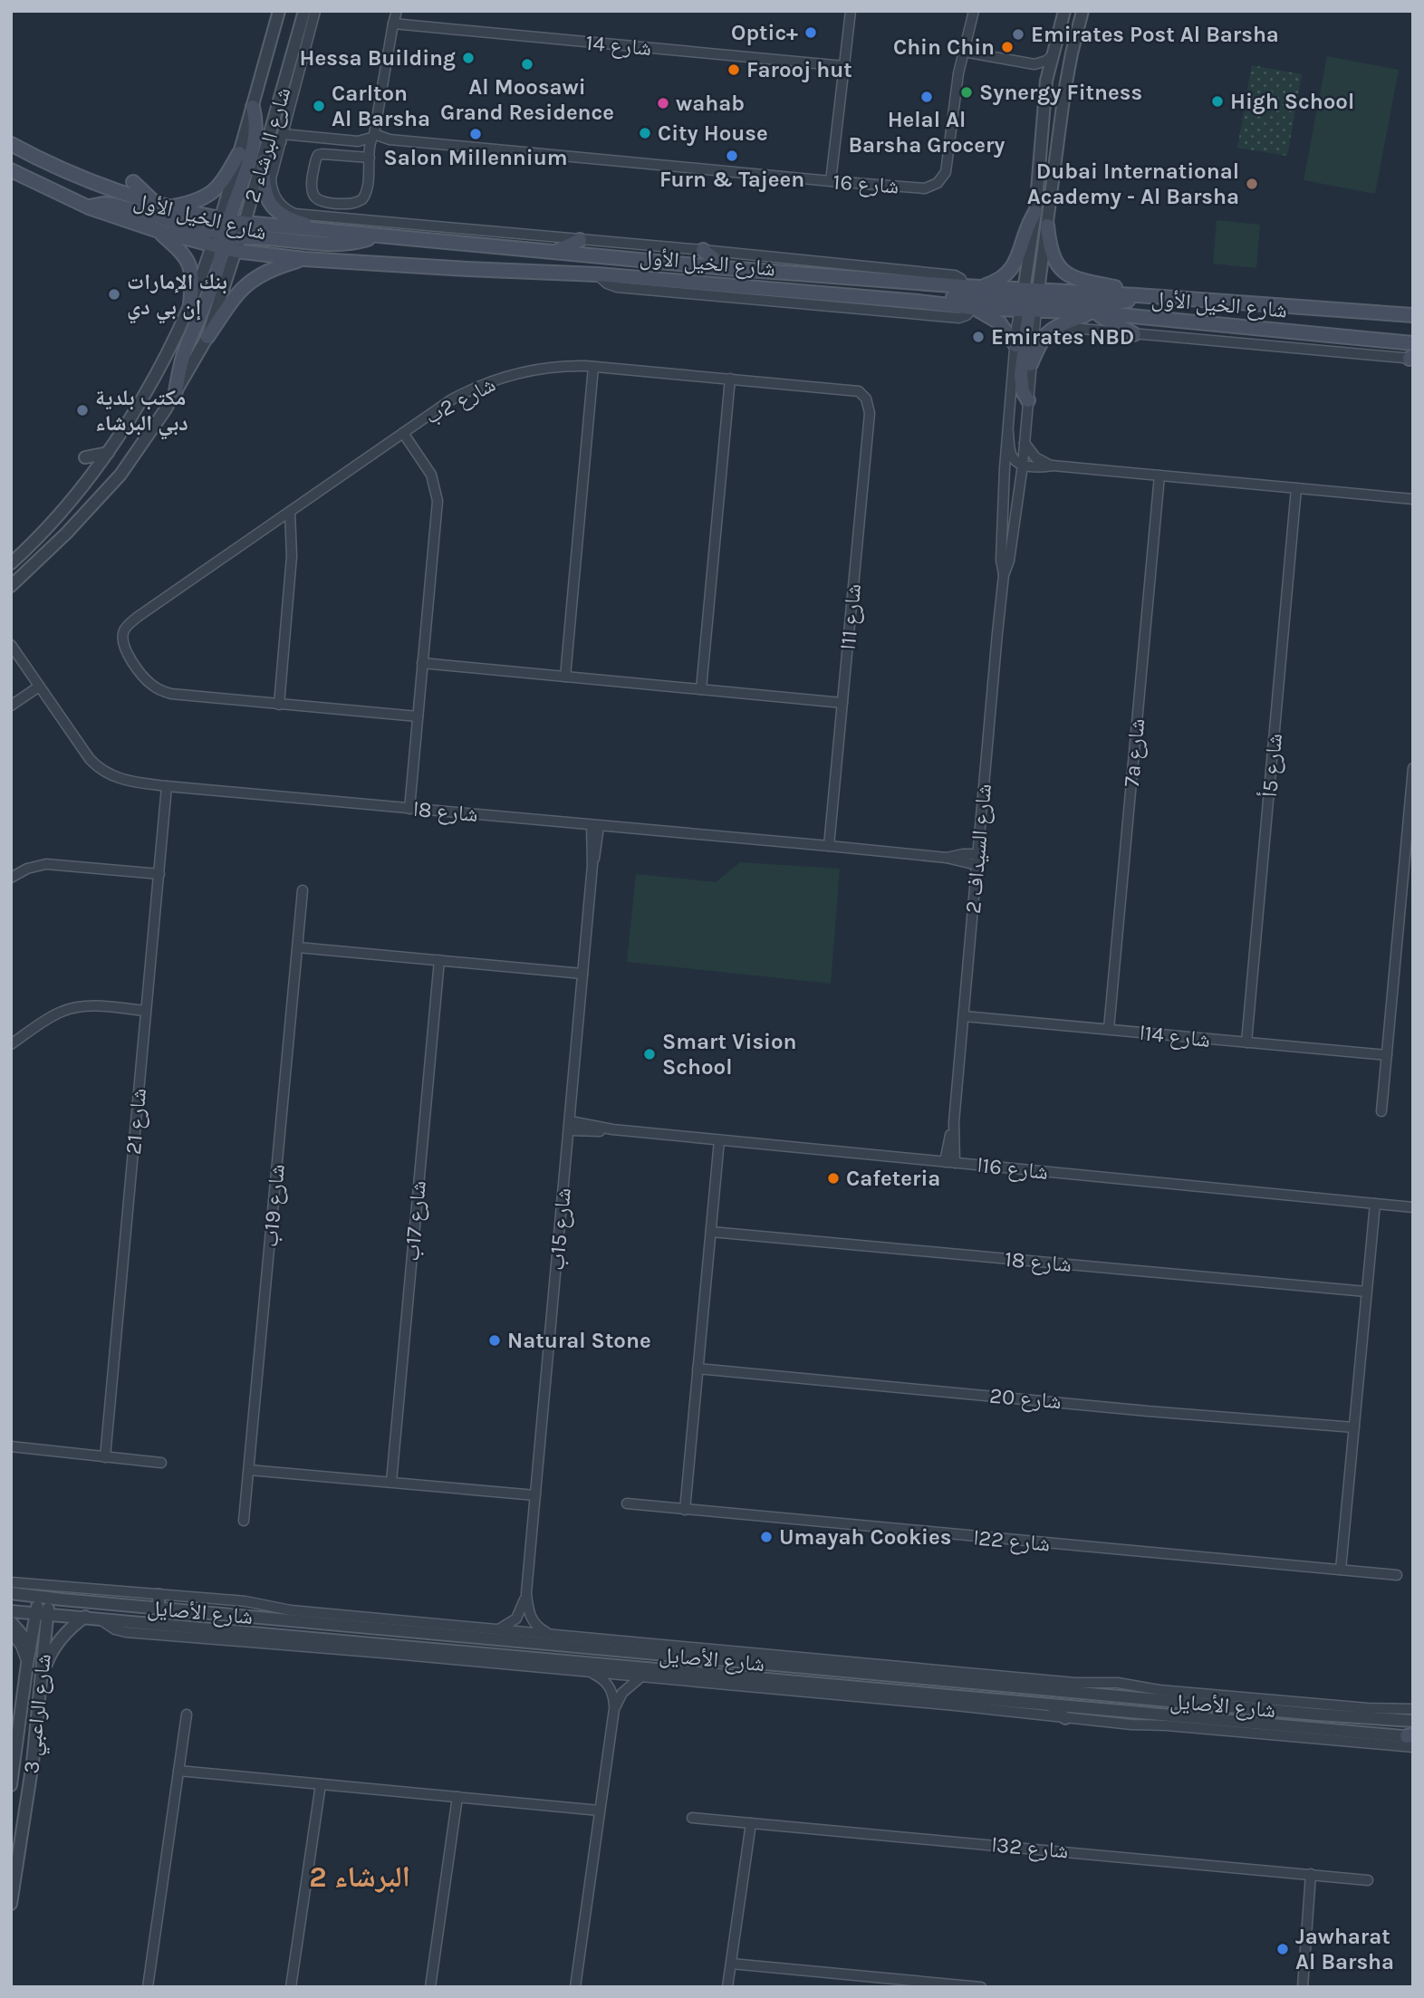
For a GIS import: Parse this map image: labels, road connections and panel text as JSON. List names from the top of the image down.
{
  "streets": {
    "main road": ["شارع الخيل الأول"],
    "street": [
      "شارع 14",
      "شارع البرشاء 2",
      "شارع 16",
      "شارع 2ب",
      "شارع 11ا",
      "7a شارع",
      "شارع 5أ",
      "شارع 8ا",
      "شارع السيداف 2",
      "شارع 14ا",
      "شارع 21",
      "شارع 16ا",
      "شارع 19ب",
      "شارع 17ب",
      "شارع 15ب",
      "شارع 18",
      "شارع 20",
      "شارع 22ا",
      "شارع الأصايل",
      "شارع الراعبي 3",
      "شارع 32ا"
    ]
  },
  "crossings": [
    ["شارع البرشاء 2", "شارع الخيل الأول"],
    ["شارع الخيل الأول", "شارع السيداف 2"],
    ["شارع 2ب", "شارع 11ا"],
    ["شارع 11ا", "شارع 8ا"],
    ["7a شارع", "شارع 14ا"],
    ["شارع 5أ", "شارع 14ا"],
    ["شارع 8ا", "شارع السيداف 2"],
    ["شارع 8ا", "شارع 21"],
    ["شارع 8ا", "شارع 15ب"],
    ["شارع السيداف 2", "شارع 14ا"],
    ["شارع السيداف 2", "شارع 16ا"],
    ["شارع 16ا", "شارع 15ب"],
    ["شارع الأصايل", "شارع الراعبي 3"]
  ],
  "districts": ["البرشاء 2"],
  "places": [
    "Optic+",
    "Emirates Post Al Barsha",
    "Chin Chin",
    "Hessa Building",
    "Al Moosawi Grand Residence",
    "Farooj hut",
    "Synergy Fitness",
    "Helal Al Barsha Grocery",
    "High School",
    "wahab",
    "Carlton Al Barsha",
    "City House",
    "Salon Millennium",
    "Furn & Tajeen",
    "Dubai International Academy - Al Barsha",
    "بنك الإمارات إن بي دي",
    "Emirates NBD",
    "مكتب بلدية دبي البرشاء",
    "Smart Vision School",
    "Cafeteria",
    "Natural Stone",
    "Umayah Cookies",
    "Jawharat Al Barsha"
  ]
}
